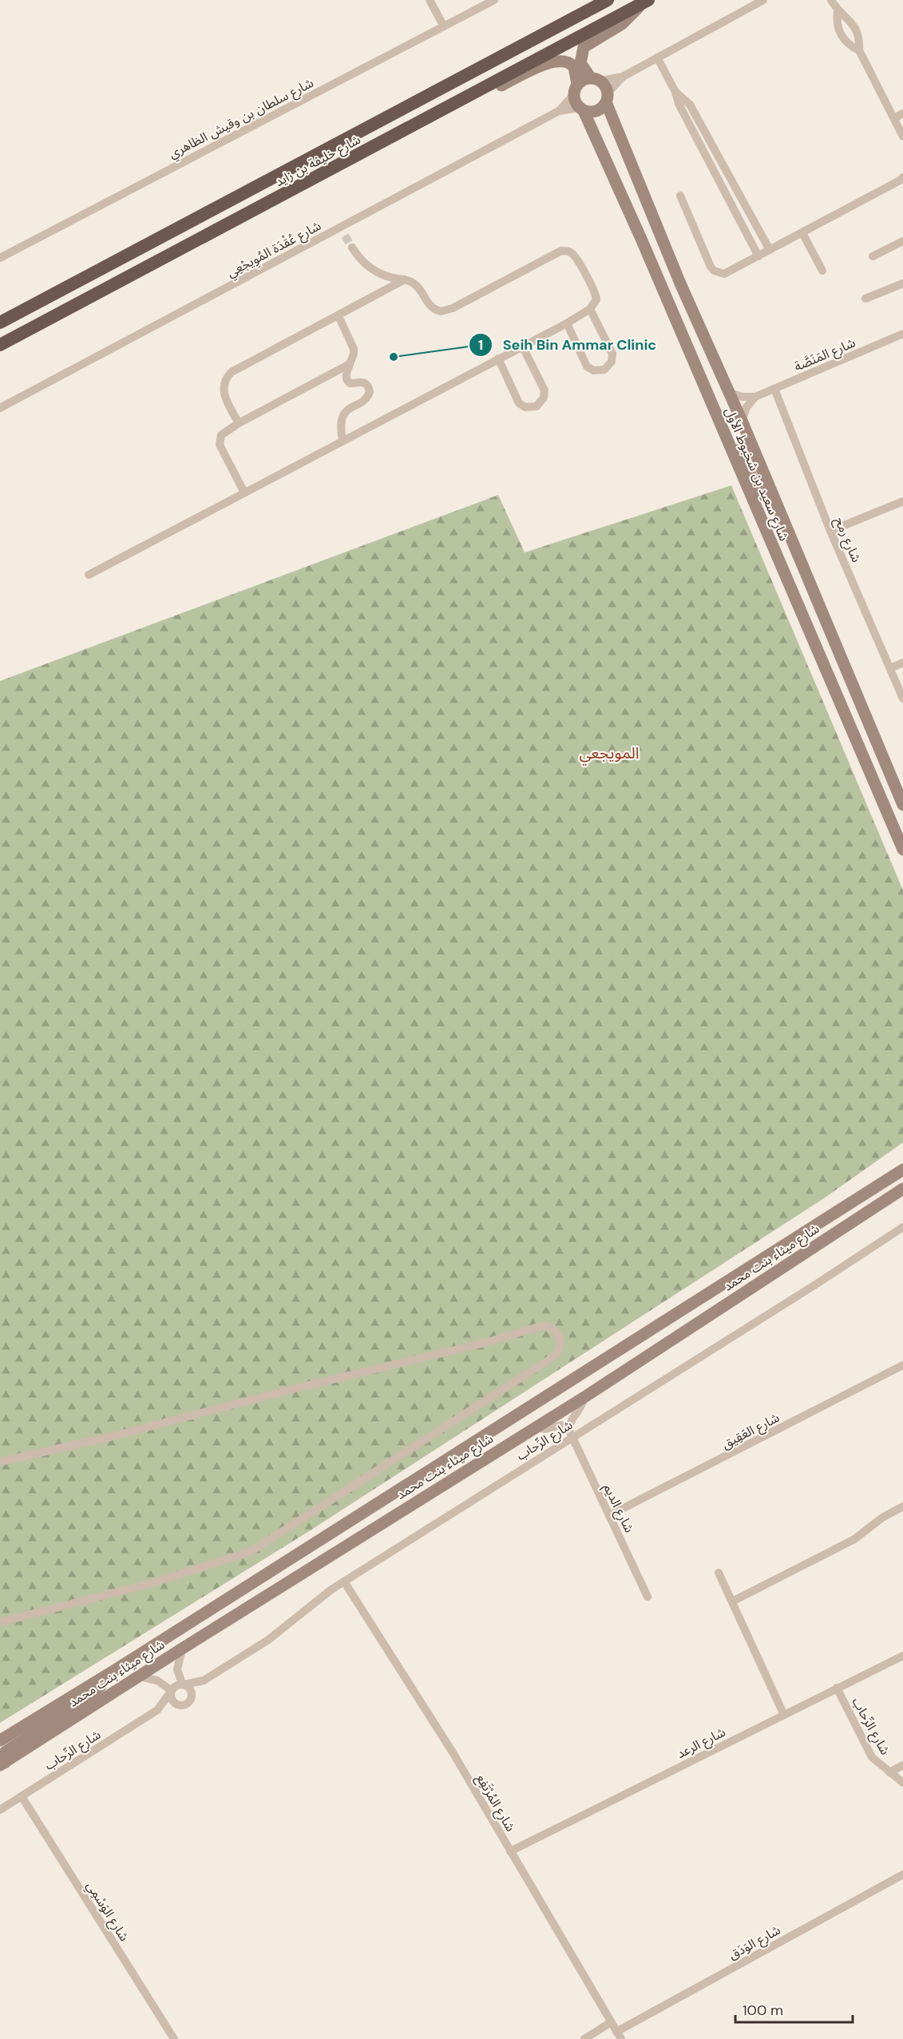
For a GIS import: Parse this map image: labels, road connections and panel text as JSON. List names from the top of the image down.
{
  "streets": {
    "highway": ["شارع خليفة بن زايد"],
    "main road": ["شارع سعيد بن شخبوط الأول", "شارع ميثاء بنت محمد"],
    "street": [
      "شارع سلطان بن وقيش الظاهري",
      "شارع عُقْدَة المُوِيجْعِي",
      "شارع المَنَصَّة",
      "شارع رمح",
      "شارع العَقِيق",
      "شارع الرِّحاب",
      "شارع الديم",
      "شارع الرعد",
      "شارع المُرْتَفِع",
      "شارع الوَسْمِي",
      "شارع الوَدَق"
    ]
  },
  "crossings": [
    ["شارع عُقْدَة المُوِيجْعِي", "شارع سعيد بن شخبوط الأول"],
    ["شارع المَنَصَّة", "شارع رمح"],
    ["شارع العَقِيق", "شارع الديم"],
    ["شارع الرِّحاب", "شارع الديم"],
    ["شارع الرِّحاب", "شارع الرعد"],
    ["شارع الرِّحاب", "شارع المُرْتَفِع"],
    ["شارع الرِّحاب", "شارع الوَسْمِي"],
    ["شارع الرعد", "شارع المُرْتَفِع"],
    ["شارع المُرْتَفِع", "شارع الوَدَق"]
  ],
  "districts": ["المويجعي"],
  "places": ["Seih Bin Ammar Clinic"],
  "scale_bar": "100 m"
}
